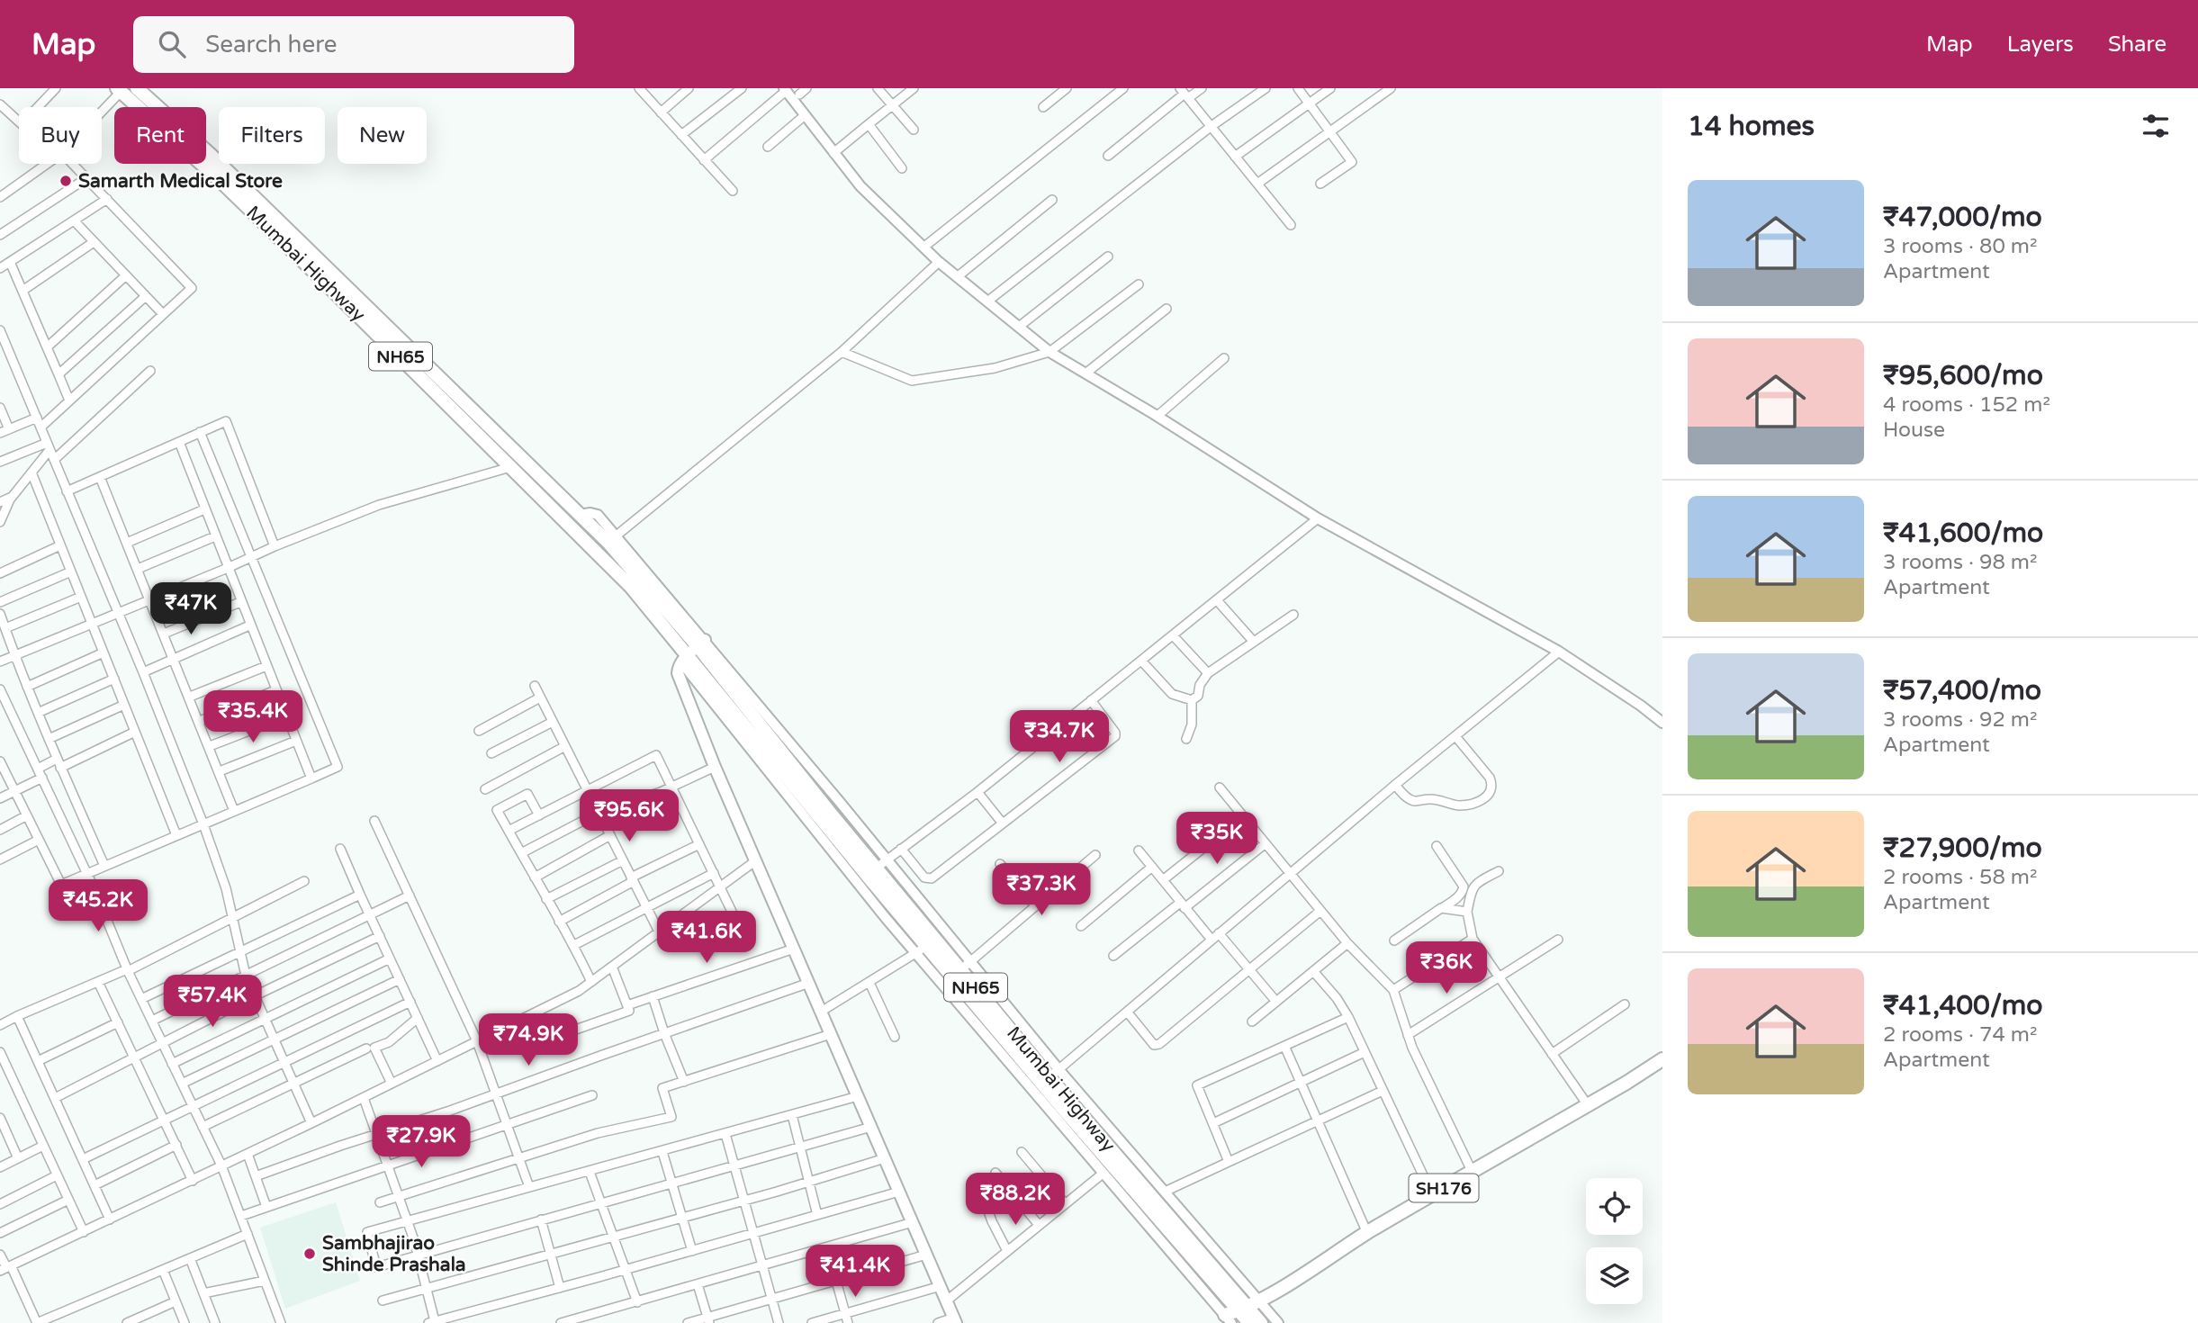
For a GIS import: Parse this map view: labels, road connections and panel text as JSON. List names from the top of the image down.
{
  "streets": {
    "main road": ["Mumbai Highway", "NH65", "SH176"]
  },
  "crossings": [
    ["Mumbai Highway", "NH65"],
    ["Mumbai Highway", "SH176"]
  ],
  "places": ["Samarth Medical Store", "Sambhajirao Shinde Prashala"],
  "page": {
    "header": "Map",
    "search": "Search here",
    "nav": ["Map", "Layers", "Share"],
    "heading": "14 homes",
    "chip": [
      "Buy",
      "Rent",
      "Filters",
      "New"
    ],
    "list": [
      {
        "name": "₹47,000/mo",
        "note": "3 rooms · 80 m² · Apartment"
      },
      {
        "name": "₹95,600/mo",
        "note": "4 rooms · 152 m² · House"
      },
      {
        "name": "₹41,600/mo",
        "note": "3 rooms · 98 m² · Apartment"
      },
      {
        "name": "₹57,400/mo",
        "note": "3 rooms · 92 m² · Apartment"
      },
      {
        "name": "₹27,900/mo",
        "note": "2 rooms · 58 m² · Apartment"
      },
      {
        "name": "₹41,400/mo",
        "note": "2 rooms · 74 m² · Apartment"
      }
    ],
    "price": [
      "₹47K",
      "₹35.4K",
      "₹34.7K",
      "₹95.6K",
      "₹35K",
      "₹37.3K",
      "₹45.2K",
      "₹41.6K",
      "₹36K",
      "₹57.4K",
      "₹74.9K",
      "₹27.9K",
      "₹88.2K",
      "₹41.4K"
    ]
  }
}
